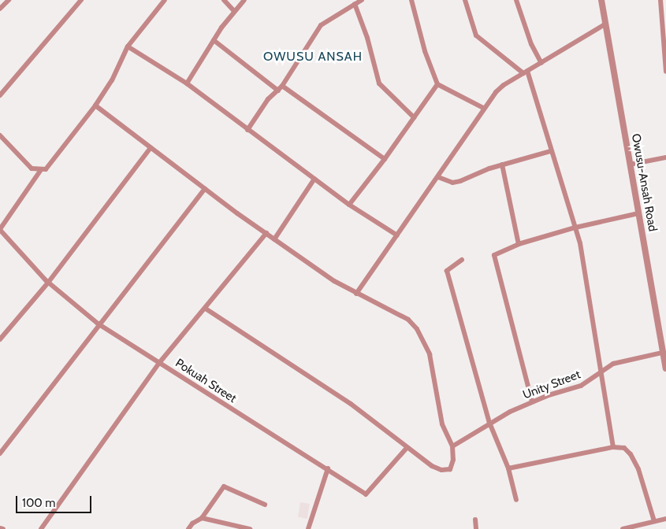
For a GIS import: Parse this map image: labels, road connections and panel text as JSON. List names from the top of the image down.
{
  "streets": {
    "street": ["Owusu-Ansah Road", "Pokuah Street", "Unity Street"]
  },
  "crossings": [
    ["Owusu-Ansah Road", "Unity Street"]
  ],
  "districts": ["OWUSU ANSAH"],
  "scale_bar": "100 m"
}
